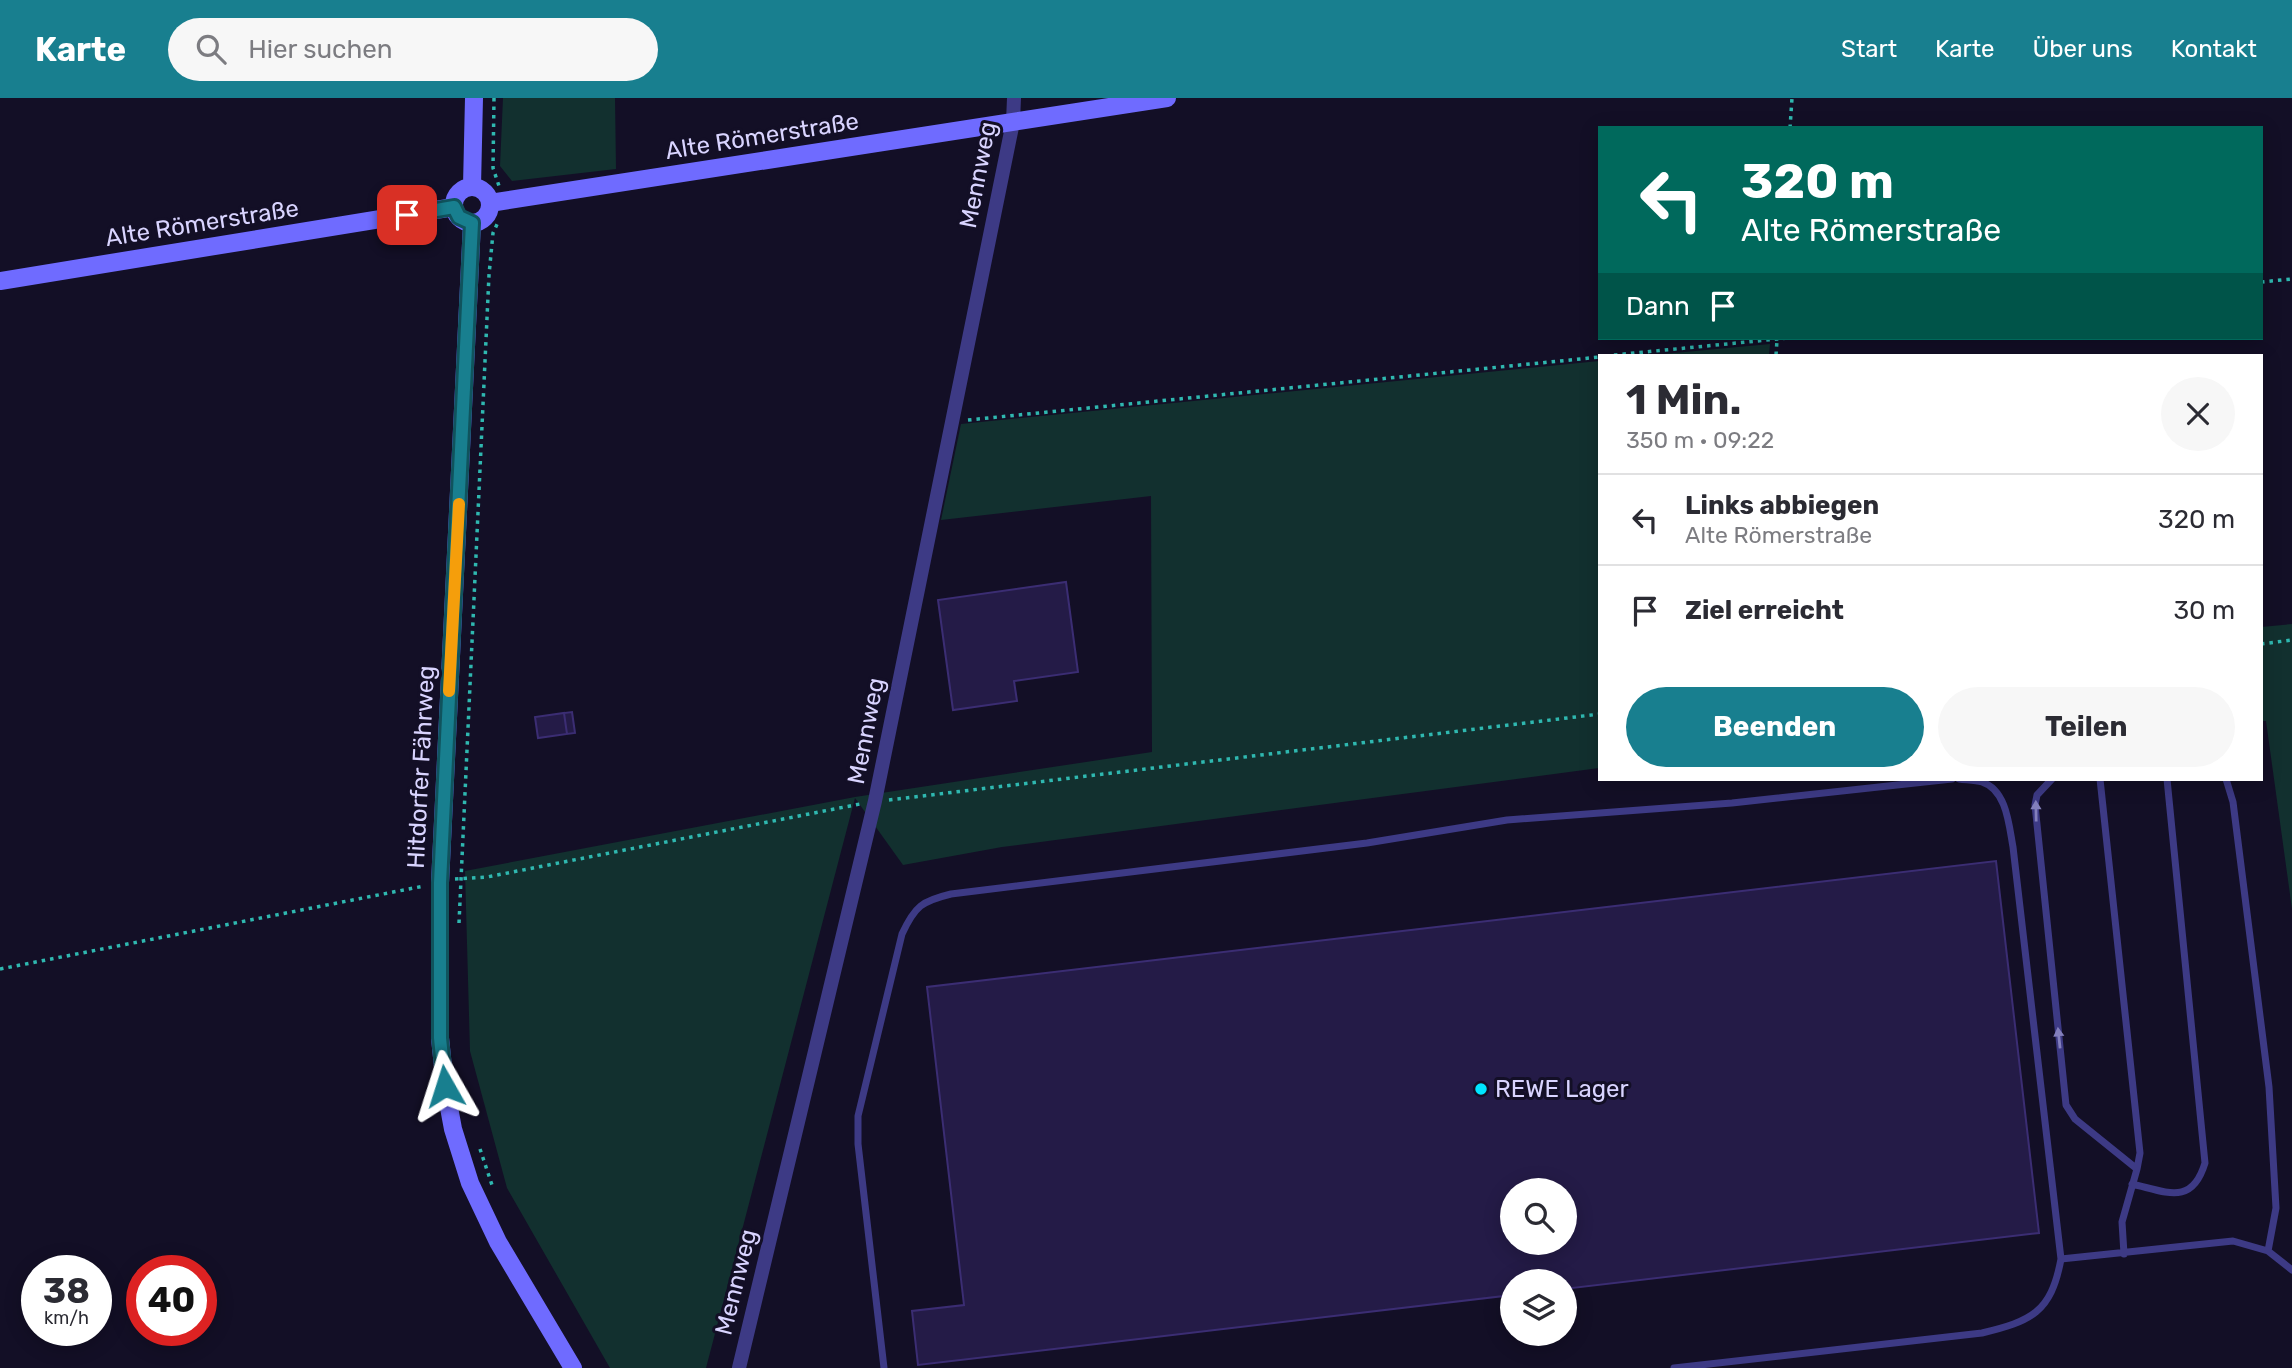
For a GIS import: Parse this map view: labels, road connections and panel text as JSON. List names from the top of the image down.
{
  "streets": {
    "street": ["Alte Römerstraße", "Mennweg", "Hitdorfer Fährweg"]
  },
  "crossings": [
    ["Alte Römerstraße", "Mennweg"],
    ["Alte Römerstraße", "Hitdorfer Fährweg"]
  ],
  "places": ["REWE Lager"],
  "page": {
    "header": "Karte",
    "search": "Hier suchen",
    "nav": [
      "Start",
      "Karte",
      "Über uns",
      "Kontakt"
    ],
    "turn": ["320 m", "Alte Römerstraße"],
    "then": "Dann",
    "heading": ["1 Min.", "350 m · 09:22"],
    "list": [
      {
        "name": "Links abbiegen",
        "note": "Alte Römerstraße",
        "value": "320 m"
      },
      {
        "name": "Ziel erreicht",
        "value": "30 m"
      }
    ],
    "buttons": ["Beenden", "Teilen"],
    "speed": "38 km/h",
    "limit": "40"
  }
}
